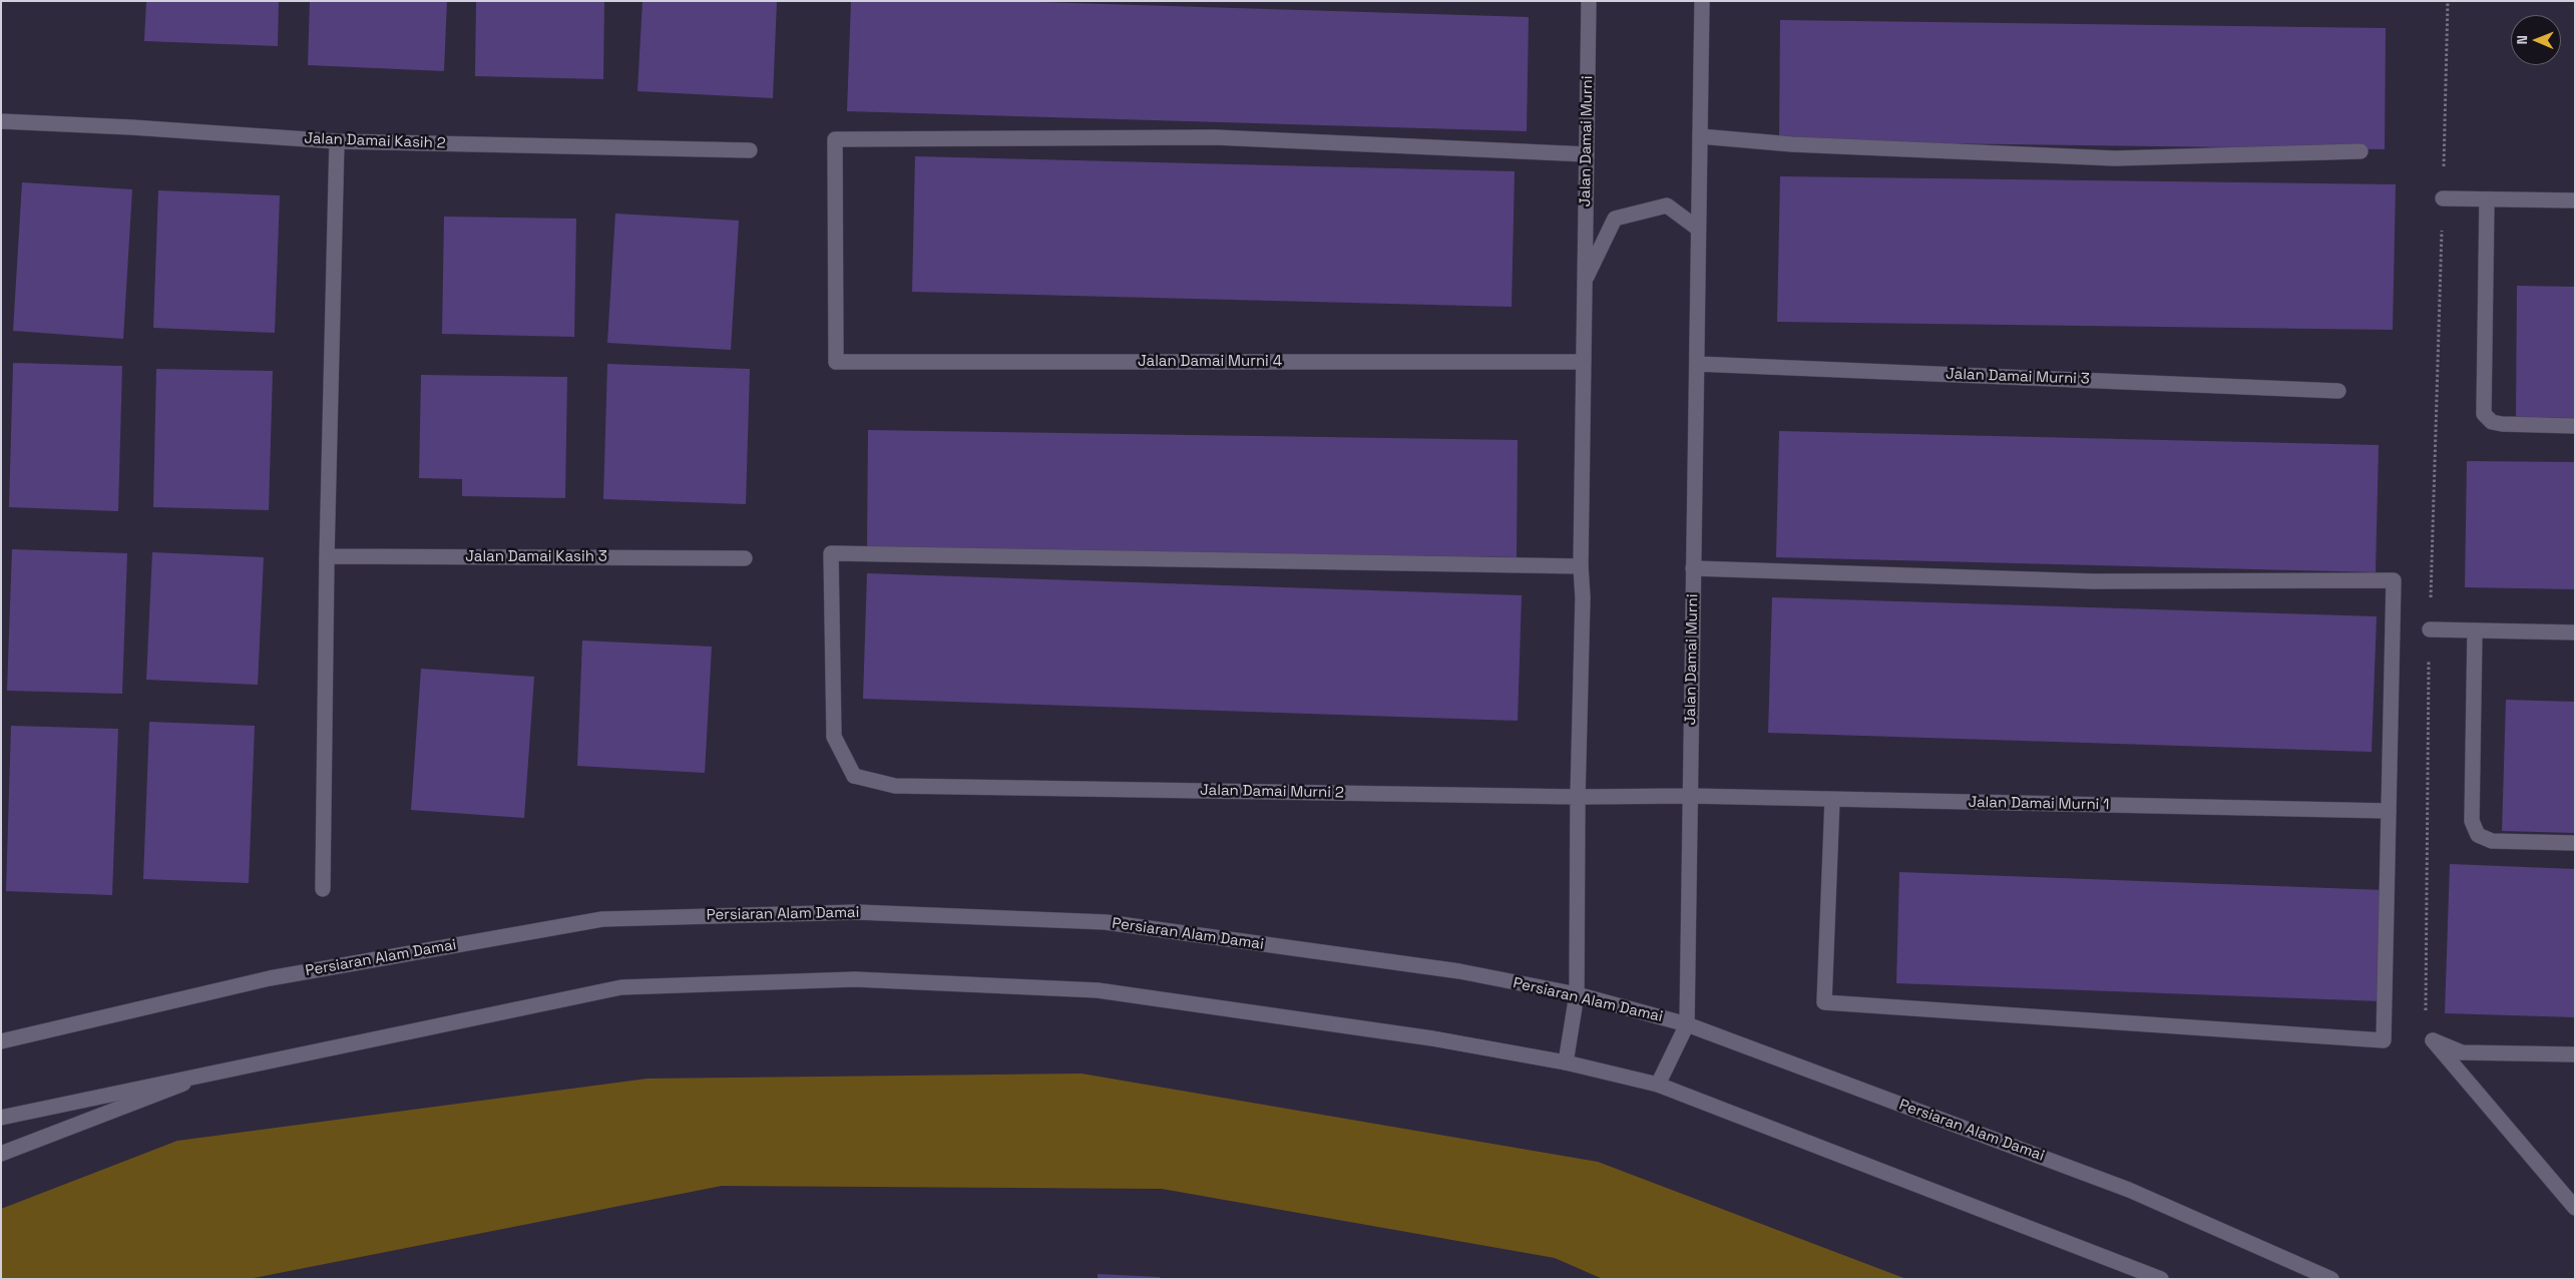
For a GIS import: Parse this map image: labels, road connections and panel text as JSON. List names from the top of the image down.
{
  "streets": {
    "street": [
      "Jalan Damai Kasih 2",
      "Jalan Damai Murni",
      "Jalan Damai Murni 4",
      "Jalan Damai Murni 3",
      "Jalan Damai Kasih 3",
      "Jalan Damai Murni 2",
      "Jalan Damai Murni 1",
      "Persiaran Alam Damai"
    ]
  },
  "crossings": [
    ["Jalan Damai Murni", "Jalan Damai Murni 4"],
    ["Jalan Damai Murni", "Jalan Damai Murni 3"],
    ["Jalan Damai Murni", "Jalan Damai Murni 2"],
    ["Jalan Damai Murni", "Jalan Damai Murni 1"],
    ["Jalan Damai Murni", "Persiaran Alam Damai"],
    ["Jalan Damai Murni 2", "Jalan Damai Murni 1"]
  ],
  "north": "left"
}
